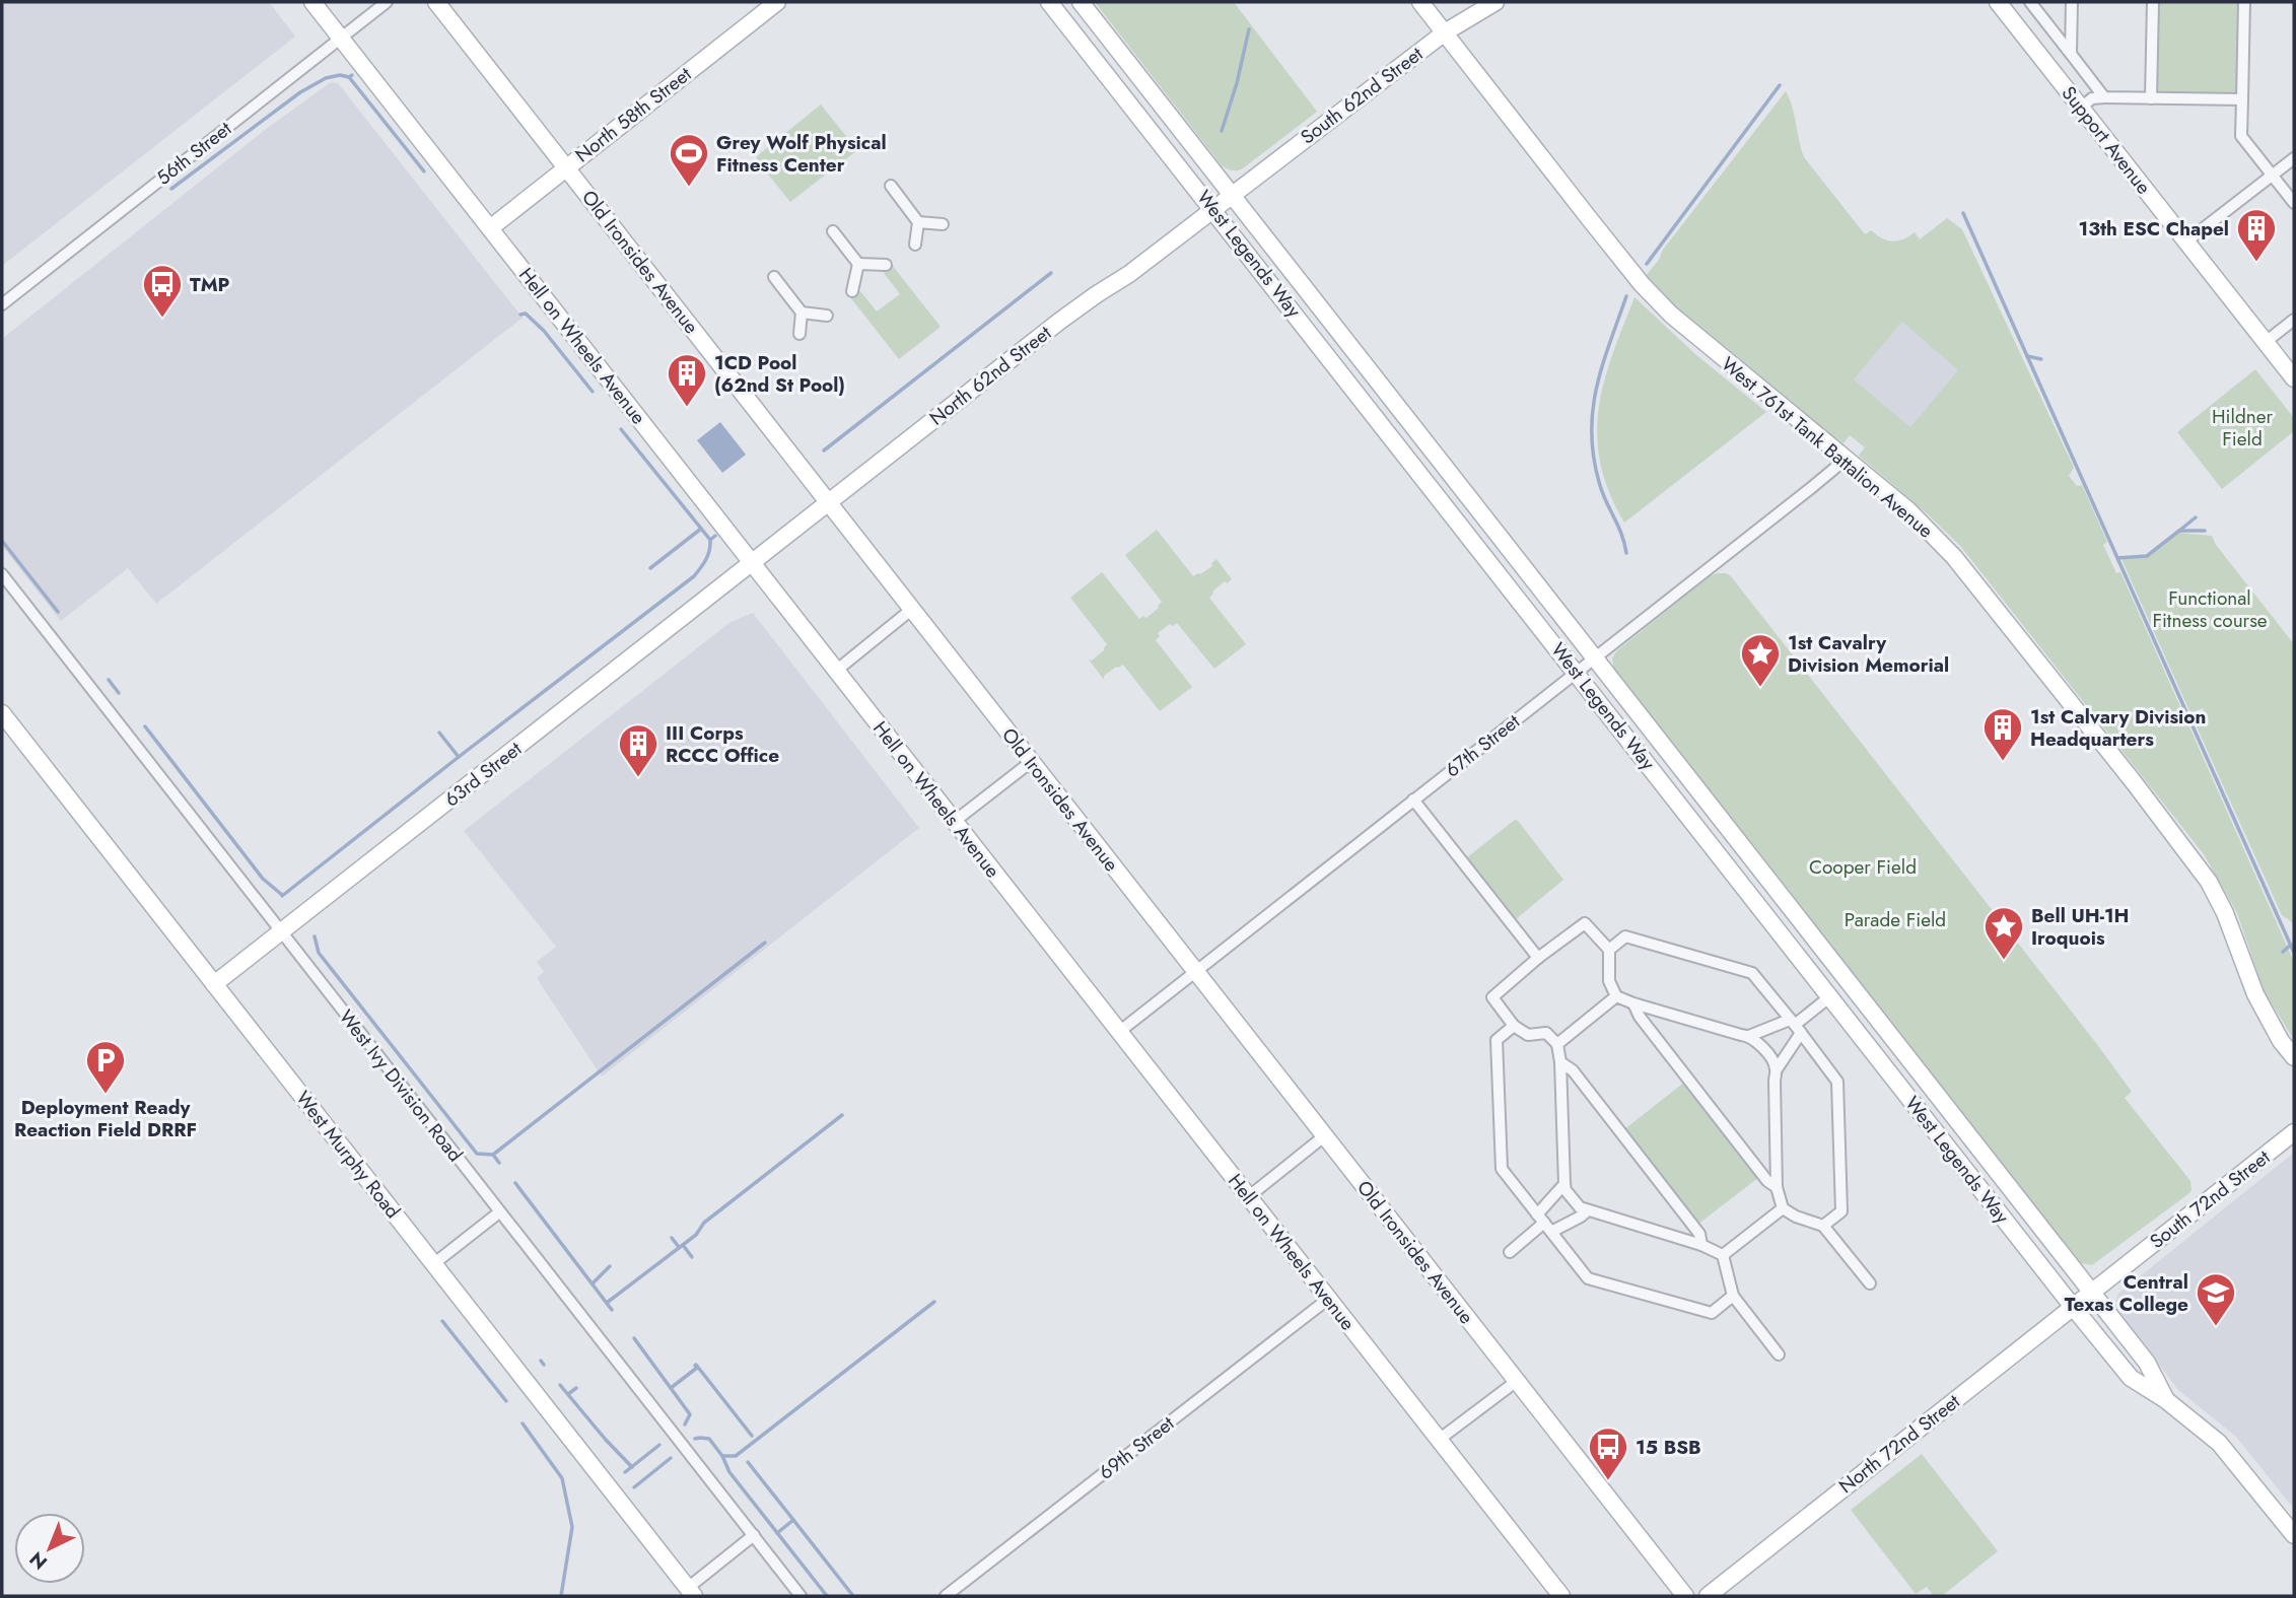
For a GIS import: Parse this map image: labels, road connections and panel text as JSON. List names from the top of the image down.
{
  "streets": {
    "street": [
      "South 62nd Street",
      "North 58th Street",
      "Support Avenue",
      "56th Street",
      "West Legends Way",
      "Old Ironsides Avenue",
      "Hell on Wheels Avenue",
      "North 62nd Street",
      "West 761st Tank Battalion Avenue",
      "67th Street",
      "63rd Street",
      "West Ivy Division Road",
      "West Murphy Road",
      "South 72nd Street",
      "North 72nd Street",
      "69th Street"
    ]
  },
  "crossings": [
    ["South 62nd Street", "West Legends Way"],
    ["South 62nd Street", "North 62nd Street"],
    ["South 62nd Street", "West 761st Tank Battalion Avenue"],
    ["North 58th Street", "Old Ironsides Avenue"],
    ["North 58th Street", "Hell on Wheels Avenue"],
    ["56th Street", "Hell on Wheels Avenue"],
    ["West Legends Way", "North 62nd Street"],
    ["West Legends Way", "67th Street"],
    ["West Legends Way", "South 72nd Street"],
    ["West Legends Way", "North 72nd Street"],
    ["Old Ironsides Avenue", "North 62nd Street"],
    ["Old Ironsides Avenue", "67th Street"],
    ["Hell on Wheels Avenue", "North 62nd Street"],
    ["Hell on Wheels Avenue", "67th Street"],
    ["Hell on Wheels Avenue", "63rd Street"],
    ["Hell on Wheels Avenue", "69th Street"],
    ["North 62nd Street", "63rd Street"],
    ["West 761st Tank Battalion Avenue", "67th Street"],
    ["63rd Street", "West Ivy Division Road"],
    ["63rd Street", "West Murphy Road"],
    ["South 72nd Street", "North 72nd Street"]
  ],
  "parks": [
    "Hildner Field",
    "Functional Fitness course",
    "Cooper Field",
    "Parade Field"
  ],
  "places": {
    "sports": ["Grey Wolf Physical Fitness Center"],
    "building": [
      "13th ESC Chapel",
      "1CD Pool (62nd St Pool)",
      "1st Calvary Division Headquarters",
      "III Corps RCCC Office"
    ],
    "bus stop": ["TMP", "15 BSB"],
    "place": ["1st Cavalry Division Memorial", "Bell UH-1H Iroquois"],
    "parking": ["Deployment Ready Reaction Field DRRF"],
    "school or university": ["Central Texas College"]
  },
  "north": "bottom left"
}
